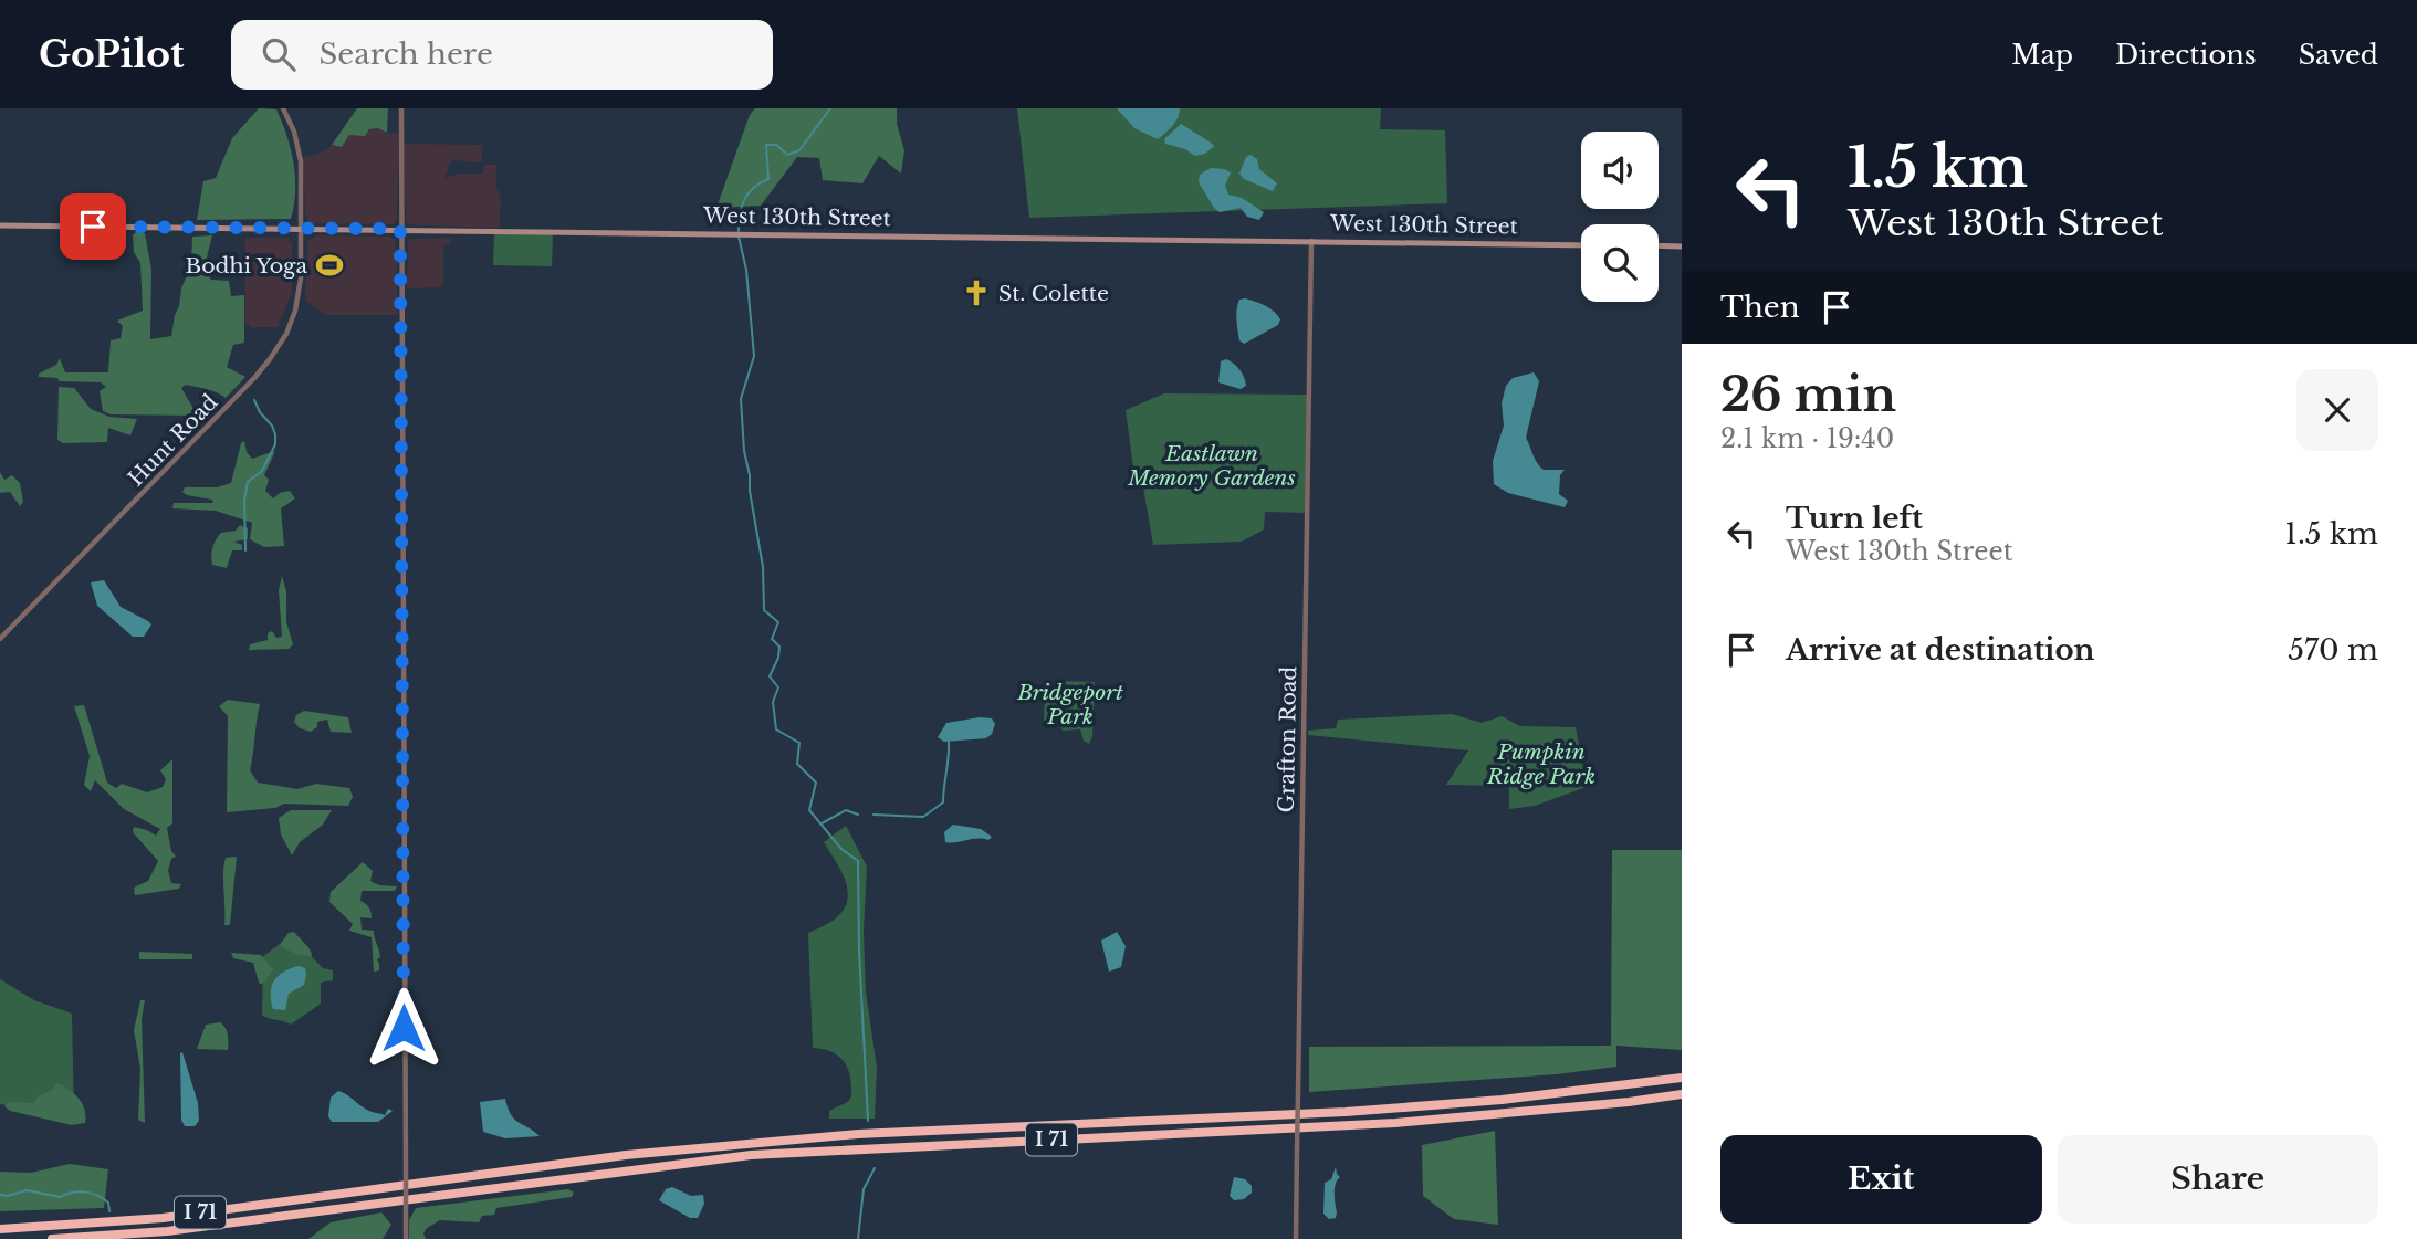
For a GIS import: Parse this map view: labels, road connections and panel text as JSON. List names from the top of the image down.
{
  "streets": {
    "highway": ["I 71"],
    "main road": ["West 130th Street"],
    "street": ["Hunt Road", "Grafton Road"]
  },
  "crossings": [
    ["West 130th Street", "Hunt Road"],
    ["West 130th Street", "Grafton Road"]
  ],
  "parks": ["Eastlawn Memory Gardens", "Bridgeport Park", "Pumpkin Ridge Park"],
  "places": {
    "sports": ["Bodhi Yoga"],
    "church": ["St. Colette"]
  },
  "page": {
    "header": "GoPilot",
    "search": "Search here",
    "nav": ["Map", "Directions", "Saved"],
    "turn": ["1.5 km", "West 130th Street"],
    "then": "Then",
    "heading": ["26 min", "2.1 km · 19:40"],
    "list": [
      {
        "name": "Turn left",
        "note": "West 130th Street",
        "value": "1.5 km"
      },
      {
        "name": "Arrive at destination",
        "value": "570 m"
      }
    ],
    "buttons": ["Exit", "Share"]
  }
}
